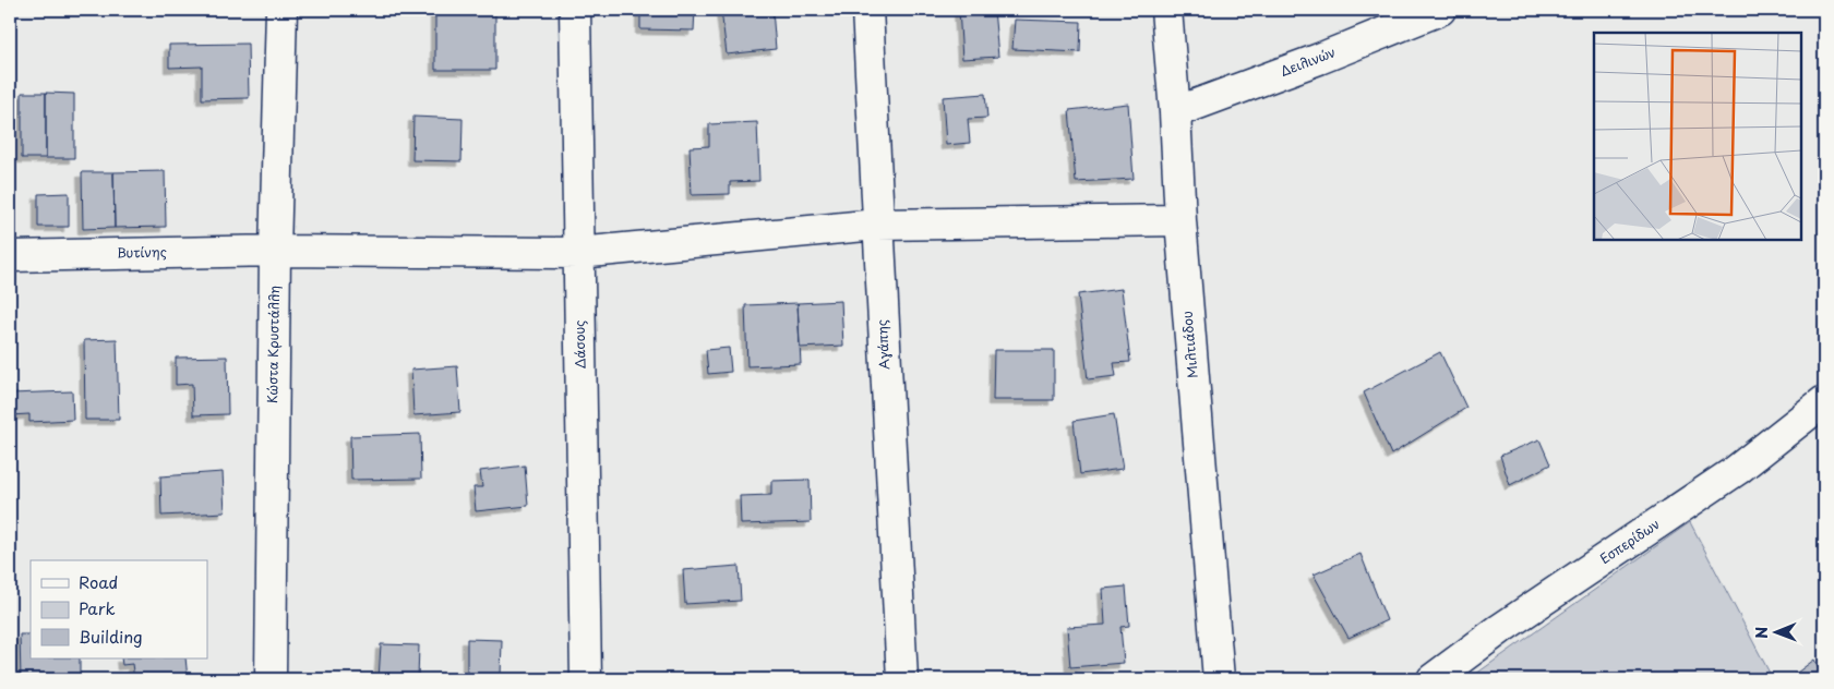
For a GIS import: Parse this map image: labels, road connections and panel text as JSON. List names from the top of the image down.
{
  "streets": {
    "street": [
      "Δειλινών",
      "Βυτίνης",
      "Κώστα Κρυστάλλη",
      "Δάσους",
      "Αγάπης",
      "Μιλτιάδου",
      "Εσπερίδων"
    ]
  },
  "crossings": [
    ["Δειλινών", "Μιλτιάδου"],
    ["Βυτίνης", "Κώστα Κρυστάλλη"],
    ["Βυτίνης", "Δάσους"],
    ["Βυτίνης", "Αγάπης"],
    ["Βυτίνης", "Μιλτιάδου"]
  ],
  "legend": ["Road", "Park", "Building"],
  "north": "left"
}
